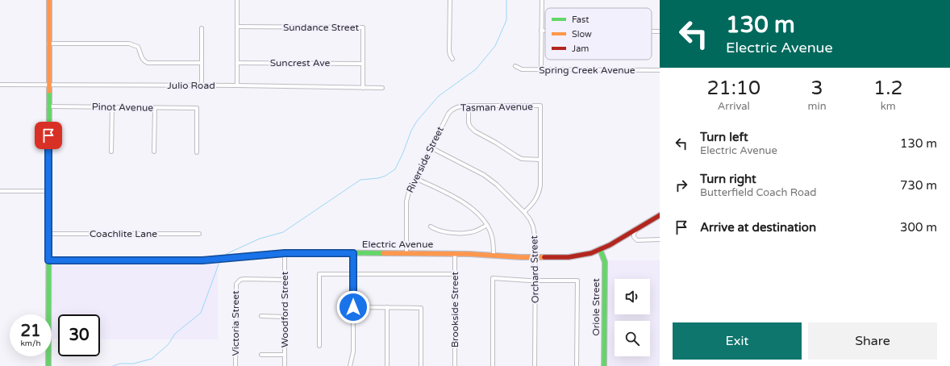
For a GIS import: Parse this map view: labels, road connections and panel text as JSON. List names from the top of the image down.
{
  "streets": {
    "street": [
      "Sundance Street",
      "Suncrest Ave",
      "Spring Creek Avenue",
      "Julio Road",
      "Pinot Avenue",
      "Tasman Avenue",
      "Riverside Street",
      "Coachlite Lane",
      "Electric Avenue",
      "Orchard Street",
      "Oriole Street",
      "Woodford Street",
      "Brookside Street",
      "Victoria Street"
    ]
  },
  "crossings": [
    ["Sundance Street", "Suncrest Ave"],
    ["Sundance Street", "Julio Road"],
    ["Tasman Avenue", "Riverside Street"],
    ["Riverside Street", "Electric Avenue"],
    ["Riverside Street", "Orchard Street"],
    ["Electric Avenue", "Orchard Street"],
    ["Electric Avenue", "Oriole Street"],
    ["Electric Avenue", "Woodford Street"],
    ["Electric Avenue", "Brookside Street"],
    ["Woodford Street", "Victoria Street"]
  ],
  "legend": ["Fast", "Slow", "Jam"],
  "page": {
    "turn": ["130 m", "Electric Avenue"],
    "eta": [
      "21:10",
      "Arrival",
      "3",
      "min",
      "1.2",
      "km"
    ],
    "list": [
      {
        "name": "Turn left",
        "note": "Electric Avenue",
        "value": "130 m"
      },
      {
        "name": "Turn right",
        "note": "Butterfield Coach Road",
        "value": "730 m"
      },
      {
        "name": "Arrive at destination",
        "value": "300 m"
      }
    ],
    "speed": "21 km/h",
    "limit": "30",
    "buttons": ["Exit", "Share"]
  }
}
